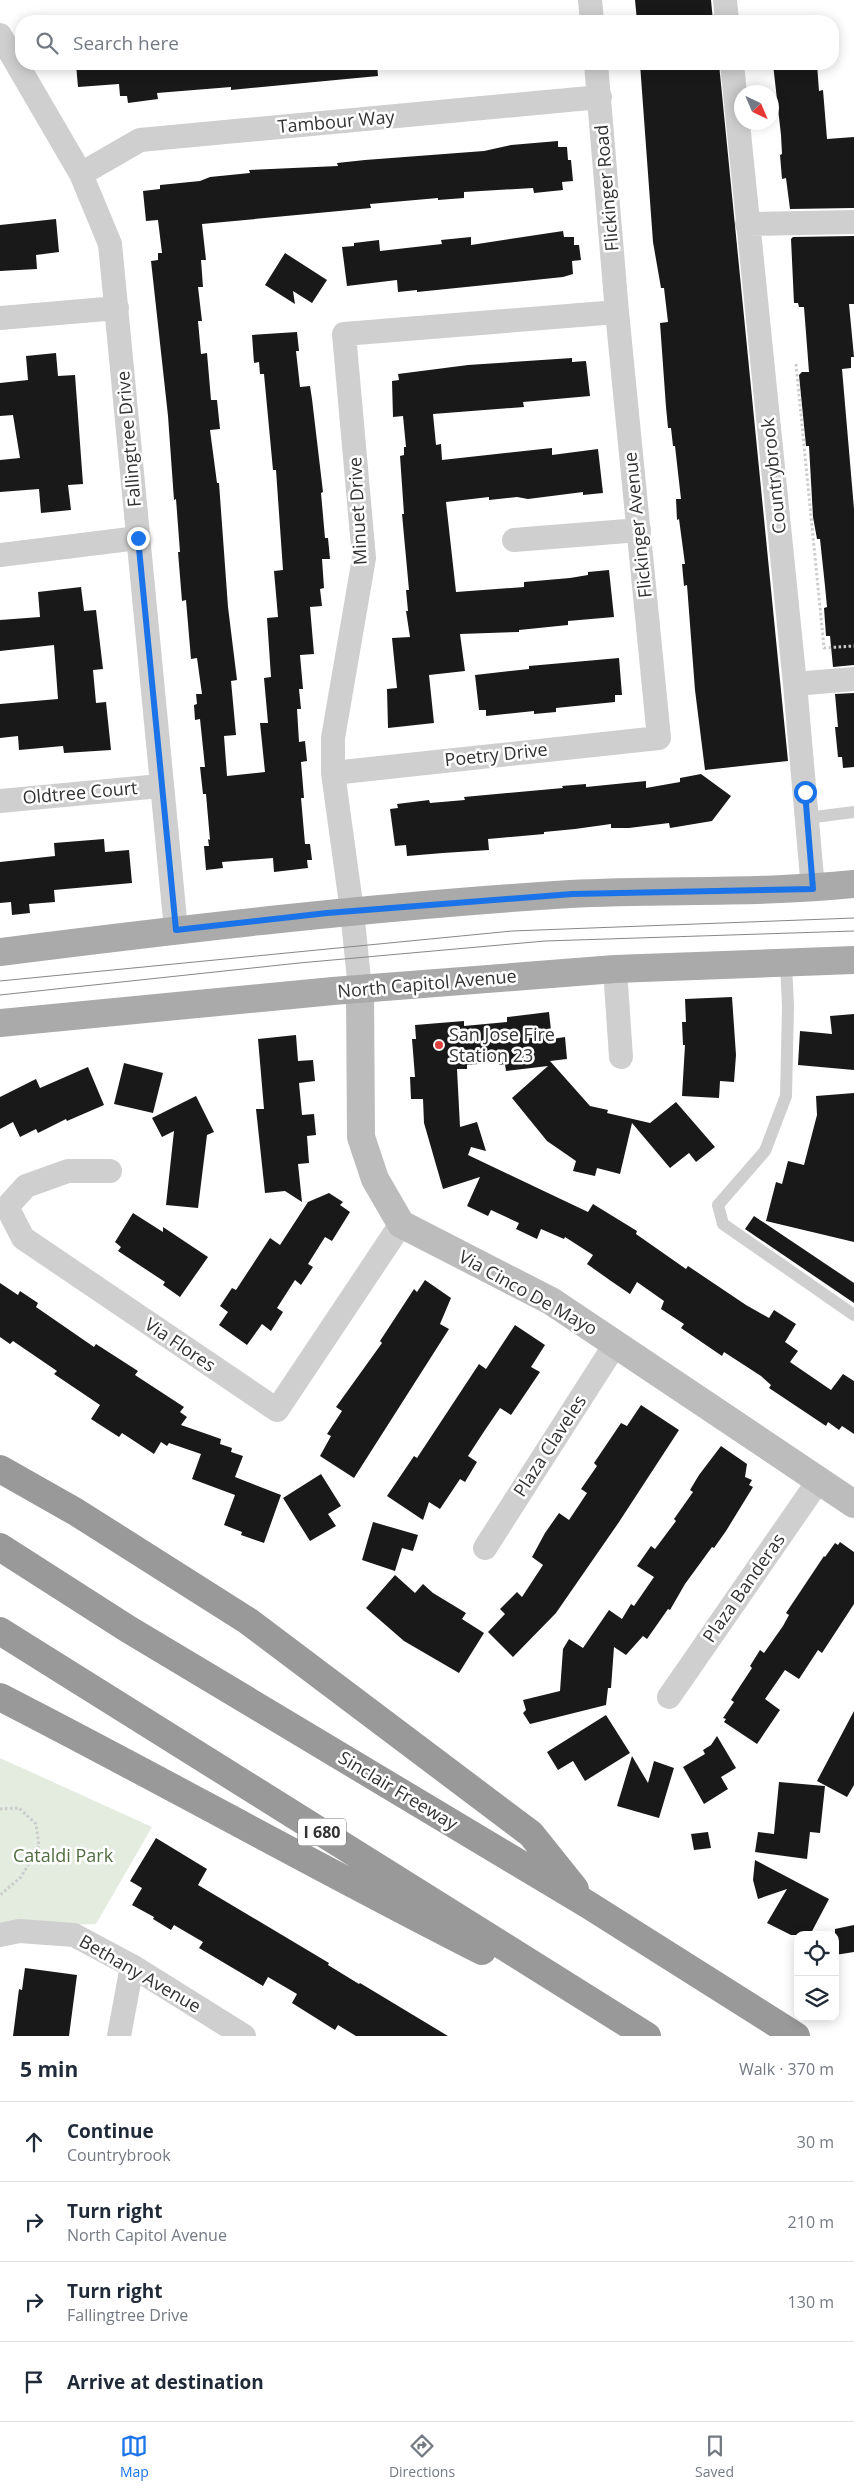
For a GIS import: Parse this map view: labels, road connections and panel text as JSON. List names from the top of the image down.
{
  "streets": {
    "highway": ["Sinclair Freeway", "I 680"],
    "main road": ["North Capitol Avenue"],
    "street": [
      "Tambour Way",
      "Flickinger Road",
      "Fallingtree Drive",
      "Countrybrook",
      "Minuet Drive",
      "Flickinger Avenue",
      "Poetry Drive",
      "Oldtree Court",
      "Via Cinco De Mayo",
      "Via Flores",
      "Plaza Claveles",
      "Plaza Banderas",
      "Bethany Avenue"
    ]
  },
  "crossings": [
    ["Tambour Way", "Flickinger Road"],
    ["Tambour Way", "Fallingtree Drive"],
    ["Flickinger Road", "Minuet Drive"],
    ["Flickinger Road", "Flickinger Avenue"],
    ["Fallingtree Drive", "Oldtree Court"],
    ["Minuet Drive", "Flickinger Avenue"],
    ["Minuet Drive", "Poetry Drive"],
    ["Minuet Drive", "North Capitol Avenue"],
    ["Flickinger Avenue", "Poetry Drive"],
    ["Via Cinco De Mayo", "Via Flores"],
    ["Via Cinco De Mayo", "Plaza Claveles"],
    ["Via Cinco De Mayo", "Plaza Banderas"]
  ],
  "parks": ["Cataldi Park"],
  "places": ["San Jose Fire Station 23"],
  "north": "bottom right",
  "page": {
    "search": "Search here",
    "heading": ["5 min", "Walk · 370 m"],
    "list": [
      ["Continue", "Countrybrook", "30 m"],
      ["Turn right", "North Capitol Avenue", "210 m"],
      ["Turn right", "Fallingtree Drive", "130 m"],
      "Arrive at destination"
    ],
    "nav": ["Map", "Directions", "Saved"]
  }
}
